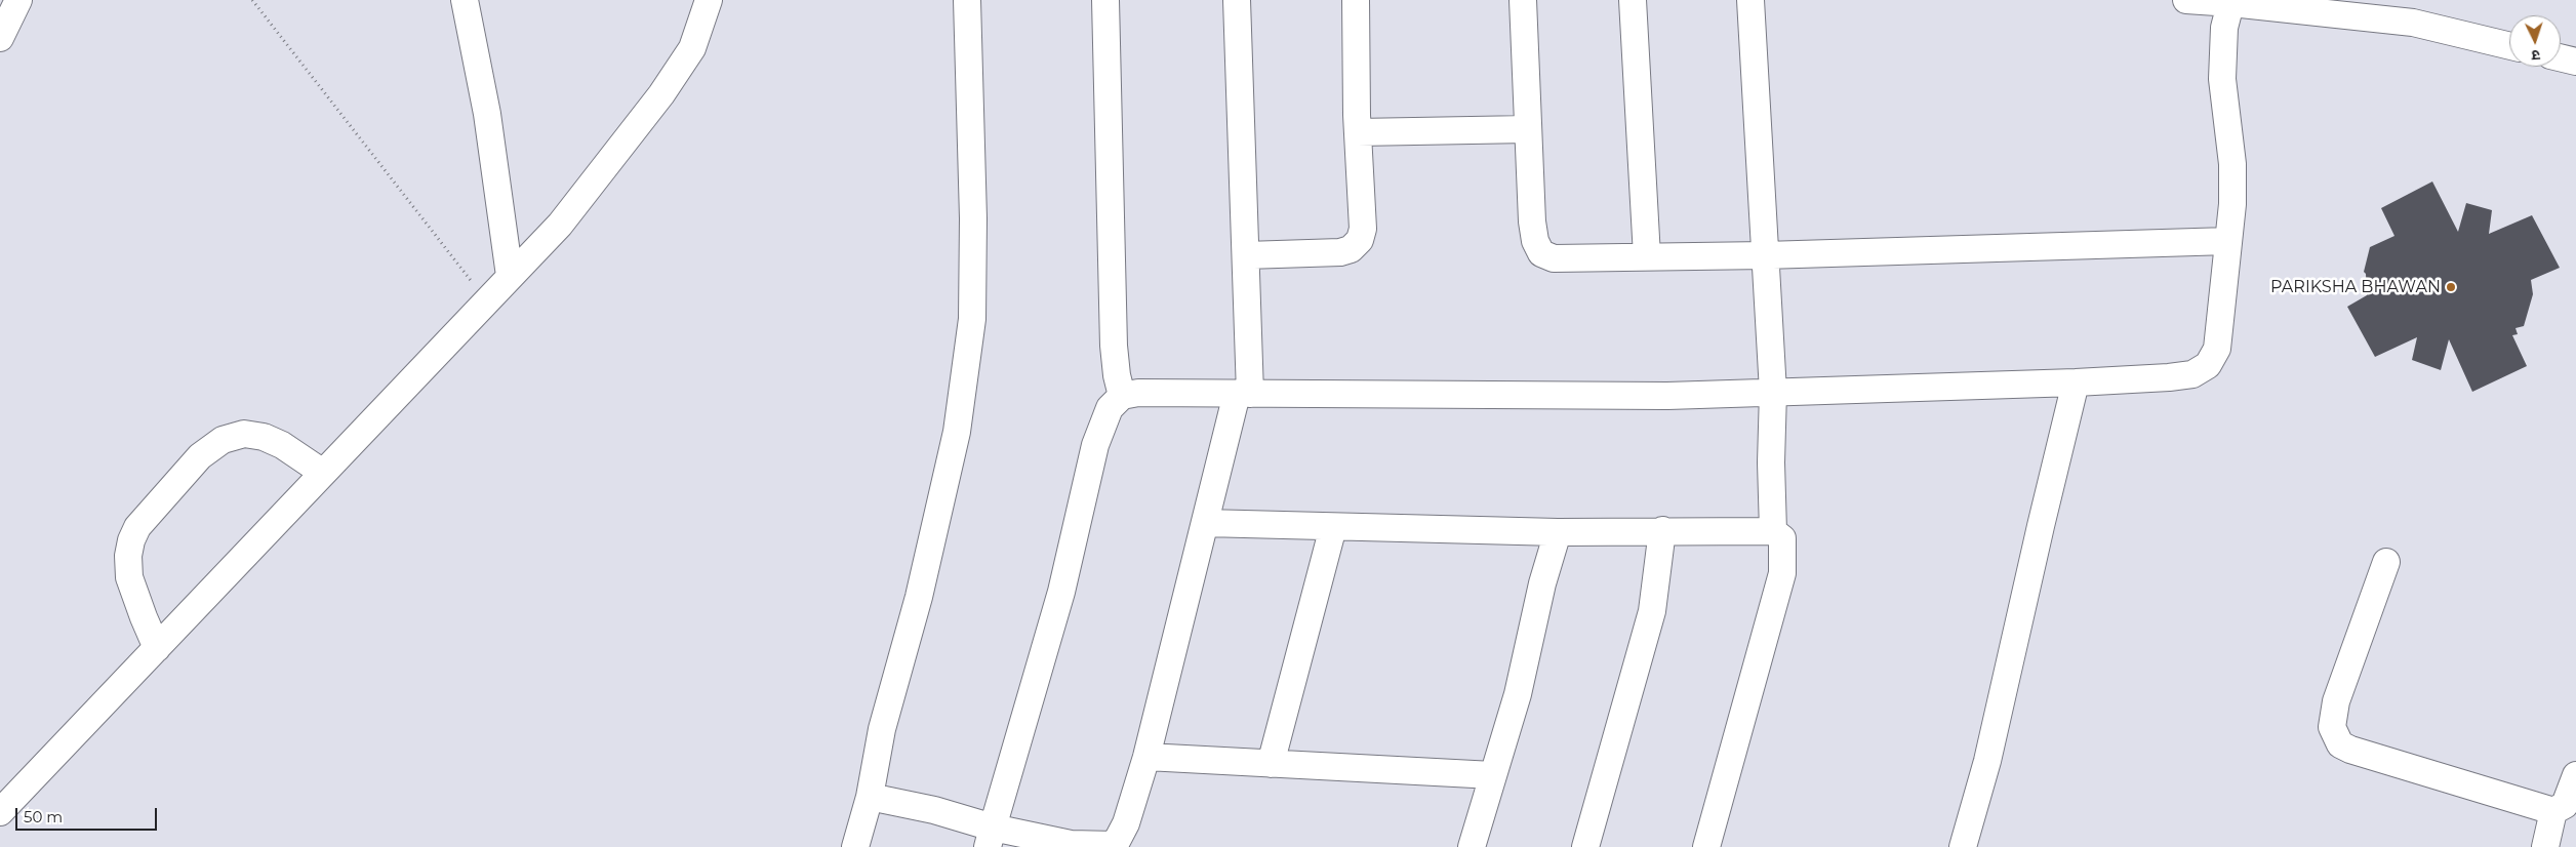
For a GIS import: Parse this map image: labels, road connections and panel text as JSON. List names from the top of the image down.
{
  "places": ["PARIKSHA BHAWAN"],
  "scale_bar": "50 m",
  "north": "bottom"
}
